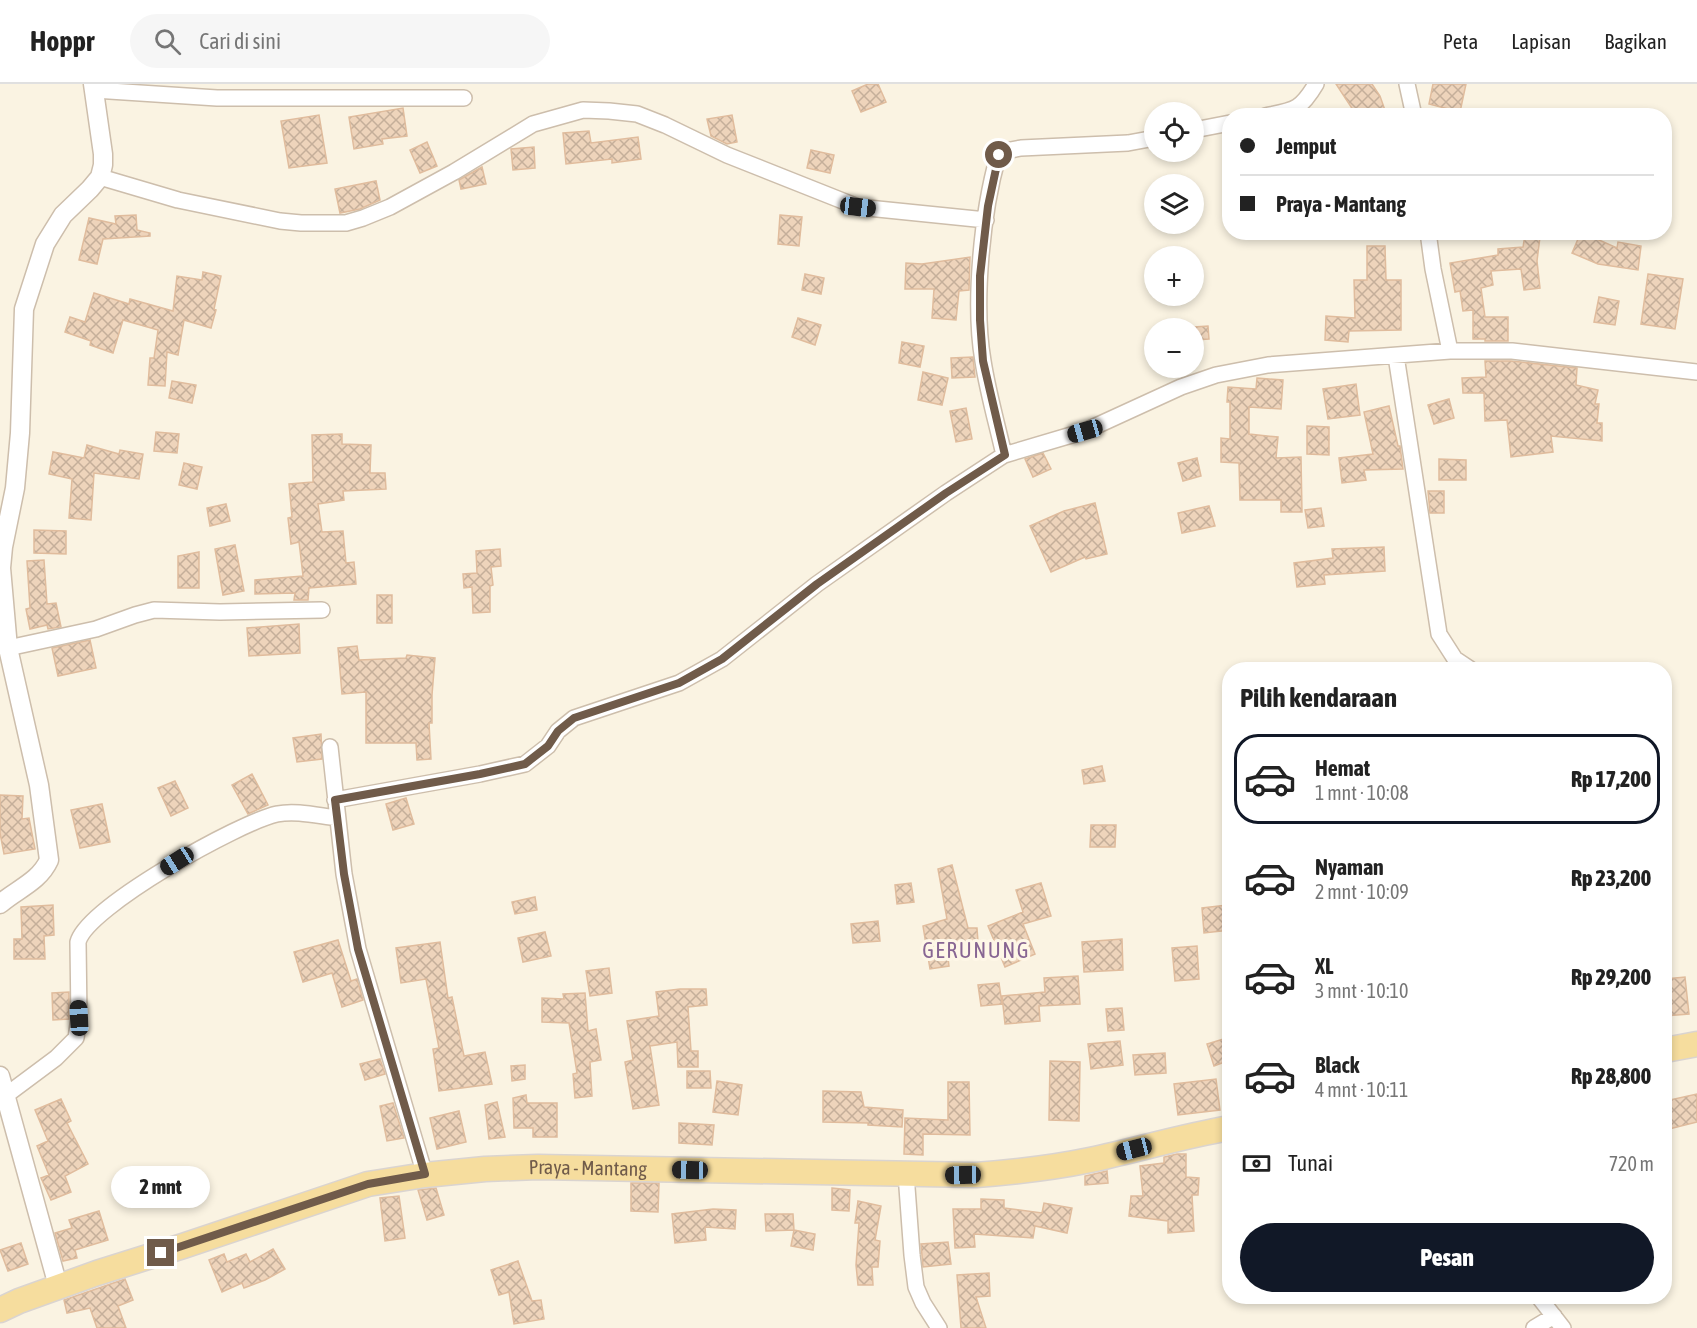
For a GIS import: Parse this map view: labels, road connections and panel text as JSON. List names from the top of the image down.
{
  "streets": {
    "main road": ["Praya - Mantang"]
  },
  "districts": ["GERUNUNG"],
  "page": {
    "header": "Hoppr",
    "search": "Cari di sini",
    "nav": ["Peta", "Lapisan", "Bagikan"],
    "map_buttons": ["+", "−"],
    "banner": ["Jemput", "Praya - Mantang"],
    "heading": "Pilih kendaraan",
    "list": [
      {
        "name": "Hemat",
        "note": "1 mnt · 10:08",
        "value": "Rp 17,200"
      },
      {
        "name": "Nyaman",
        "note": "2 mnt · 10:09",
        "value": "Rp 23,200"
      },
      {
        "name": "XL",
        "note": "3 mnt · 10:10",
        "value": "Rp 29,200"
      },
      {
        "name": "Black",
        "note": "4 mnt · 10:11",
        "value": "Rp 28,800"
      }
    ],
    "pay": ["Tunai", "720 m"],
    "bubble": "2 mnt",
    "buttons": "Pesan"
  }
}
